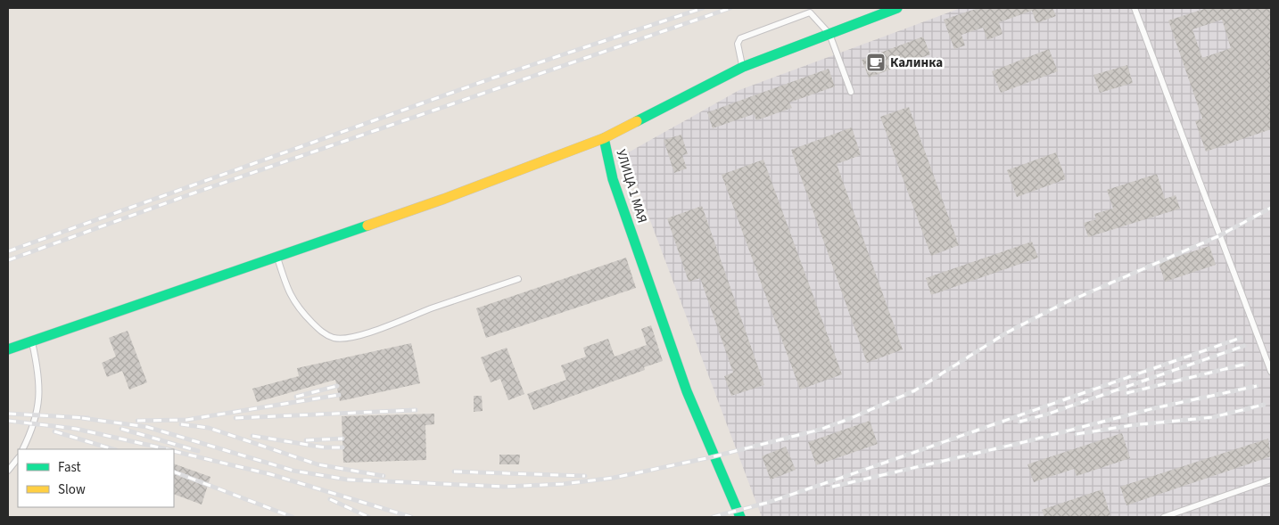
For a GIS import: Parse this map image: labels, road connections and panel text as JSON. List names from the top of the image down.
{
  "streets": {
    "street": ["УЛИЦА 1 МАЯ"]
  },
  "places": {
    "cafe": ["Калинка"]
  },
  "legend": ["Fast", "Slow"]
}
